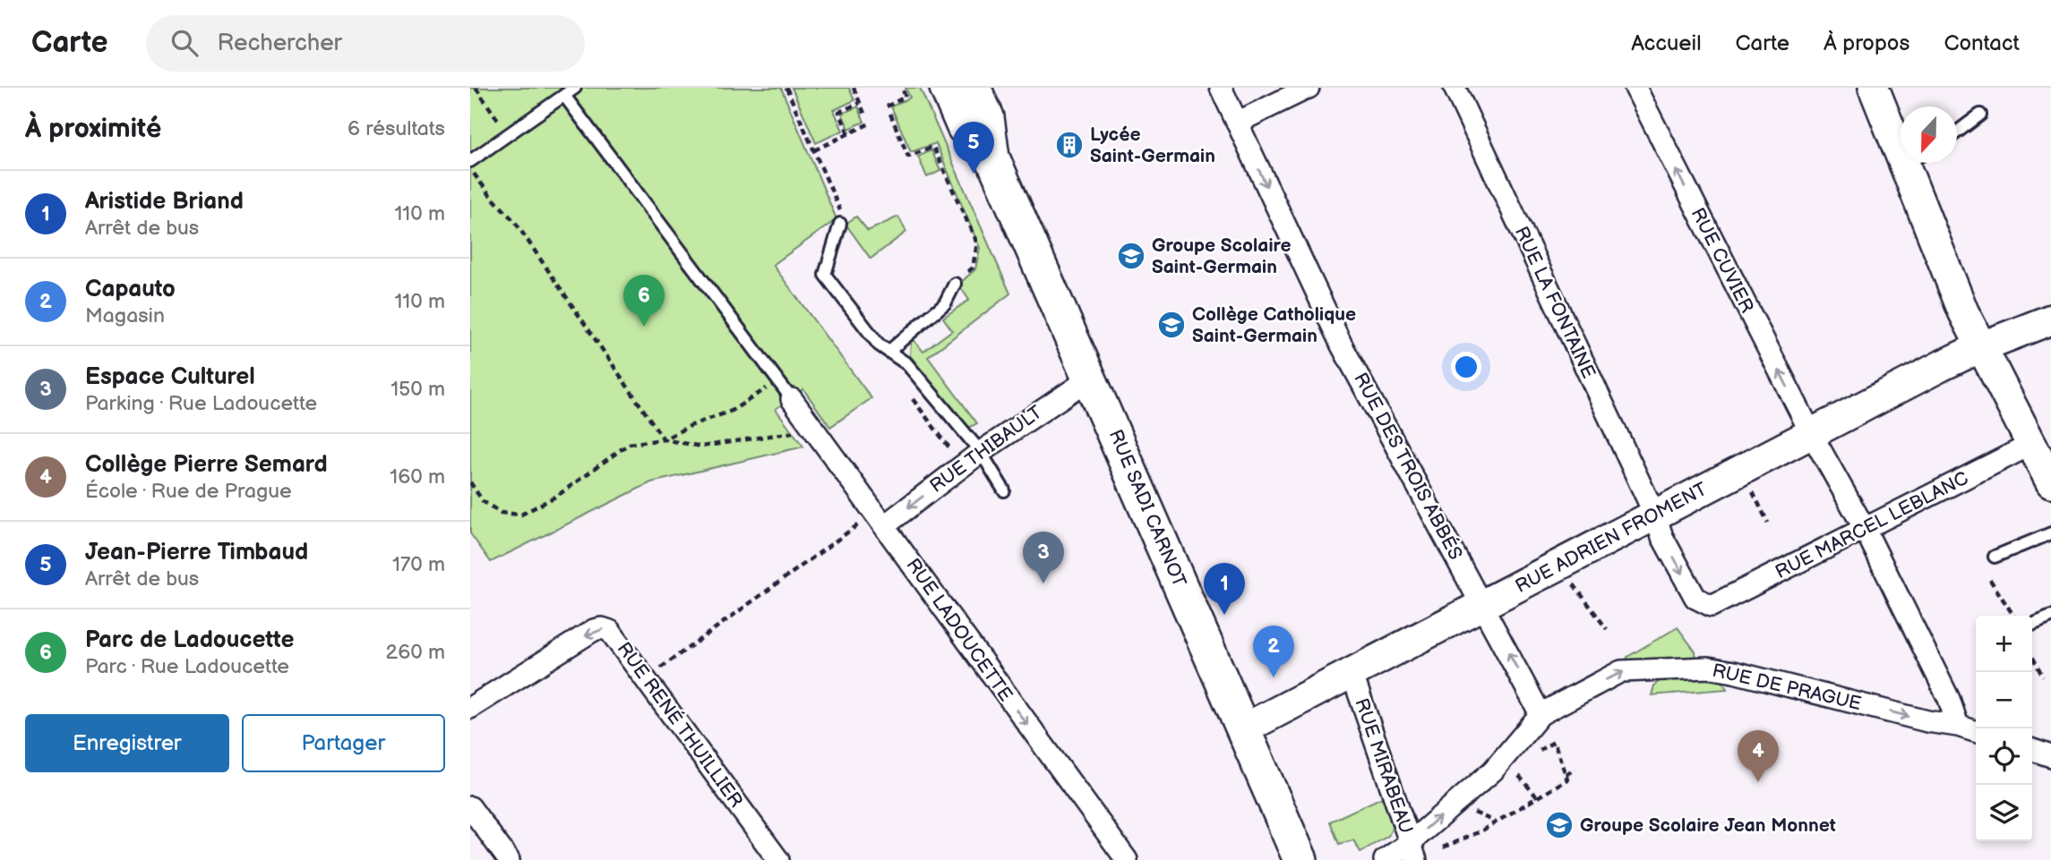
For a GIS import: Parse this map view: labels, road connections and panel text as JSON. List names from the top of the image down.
{
  "streets": {
    "main road": ["RUE SADI CARNOT"],
    "street": [
      "RUE CUVIER",
      "RUE LA FONTAINE",
      "RUE THIBAULT",
      "RUE DES TROIS ABBÉS",
      "RUE MARCEL LEBLANC",
      "RUE ADRIEN FROMENT",
      "RUE LADOUCETTE",
      "RUE DE PRAGUE",
      "RUE RENÉ THUILLIER",
      "RUE MIRABEAU"
    ]
  },
  "crossings": [
    ["RUE CUVIER", "RUE MARCEL LEBLANC"],
    ["RUE CUVIER", "RUE ADRIEN FROMENT"],
    ["RUE CUVIER", "RUE DE PRAGUE"],
    ["RUE LA FONTAINE", "RUE MARCEL LEBLANC"],
    ["RUE LA FONTAINE", "RUE ADRIEN FROMENT"],
    ["RUE THIBAULT", "RUE SADI CARNOT"],
    ["RUE THIBAULT", "RUE LADOUCETTE"],
    ["RUE DES TROIS ABBÉS", "RUE ADRIEN FROMENT"],
    ["RUE DES TROIS ABBÉS", "RUE DE PRAGUE"],
    ["RUE SADI CARNOT", "RUE ADRIEN FROMENT"],
    ["RUE ADRIEN FROMENT", "RUE MIRABEAU"]
  ],
  "one_way": [
    "RUE CUVIER",
    "RUE THIBAULT",
    "RUE LADOUCETTE",
    "RUE DE PRAGUE",
    "RUE RENÉ THUILLIER"
  ],
  "places": {
    "building": ["Lycée Saint-Germain"],
    "school or university": ["Groupe Scolaire Saint-Germain", "Collège Catholique Saint-Germain", "Groupe Scolaire Jean Monnet"]
  },
  "north": "bottom",
  "page": {
    "header": "Carte",
    "search": "Rechercher",
    "nav": [
      "Accueil",
      "Carte",
      "À propos",
      "Contact"
    ],
    "heading": ["À proximité", "6 résultats"],
    "pins": [
      "5",
      "6",
      "3",
      "1",
      "2",
      "4"
    ],
    "list": [
      {
        "mark": "1",
        "name": "Aristide Briand",
        "note": "Arrêt de bus",
        "value": "110 m"
      },
      {
        "mark": "2",
        "name": "Capauto",
        "note": "Magasin",
        "value": "110 m"
      },
      {
        "mark": "3",
        "name": "Espace Culturel",
        "note": "Parking · Rue Ladoucette",
        "value": "150 m"
      },
      {
        "mark": "4",
        "name": "Collège Pierre Semard",
        "note": "École · Rue de Prague",
        "value": "160 m"
      },
      {
        "mark": "5",
        "name": "Jean-Pierre Timbaud",
        "note": "Arrêt de bus",
        "value": "170 m"
      },
      {
        "mark": "6",
        "name": "Parc de Ladoucette",
        "note": "Parc · Rue Ladoucette",
        "value": "260 m"
      }
    ],
    "map_buttons": ["+", "−"],
    "buttons": ["Enregistrer", "Partager"]
  }
}
